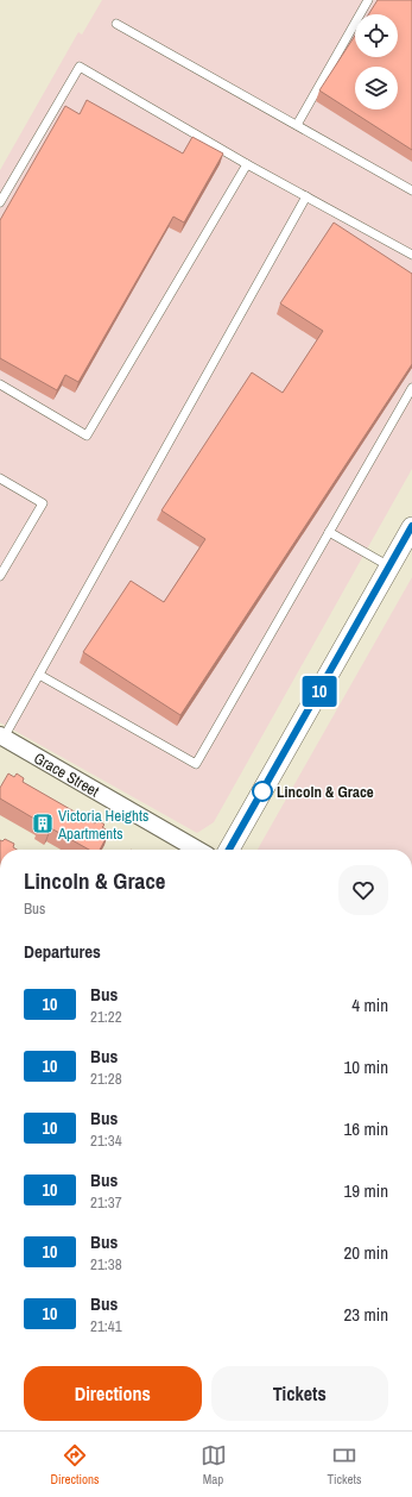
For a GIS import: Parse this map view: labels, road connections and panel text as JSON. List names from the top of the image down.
{
  "streets": {
    "street": ["Grace Street"]
  },
  "places": {
    "other": ["Lincoln & Grace"],
    "building": ["Victoria Heights Apartments"]
  },
  "lines": ["bus line 10"],
  "page": {
    "on_map": "10",
    "heading": [
      ["Lincoln & Grace", "Bus"],
      "Departures"
    ],
    "list": [
      {
        "mark": "10",
        "name": "Bus",
        "note": "21:22",
        "value": "4 min"
      },
      {
        "mark": "10",
        "name": "Bus",
        "note": "21:28",
        "value": "10 min"
      },
      {
        "mark": "10",
        "name": "Bus",
        "note": "21:34",
        "value": "16 min"
      },
      {
        "mark": "10",
        "name": "Bus",
        "note": "21:37",
        "value": "19 min"
      },
      {
        "mark": "10",
        "name": "Bus",
        "note": "21:38",
        "value": "20 min"
      },
      {
        "mark": "10",
        "name": "Bus",
        "note": "21:41",
        "value": "23 min"
      }
    ],
    "buttons": ["Directions", "Tickets"],
    "tabs": ["Directions", "Map", "Tickets"]
  }
}
